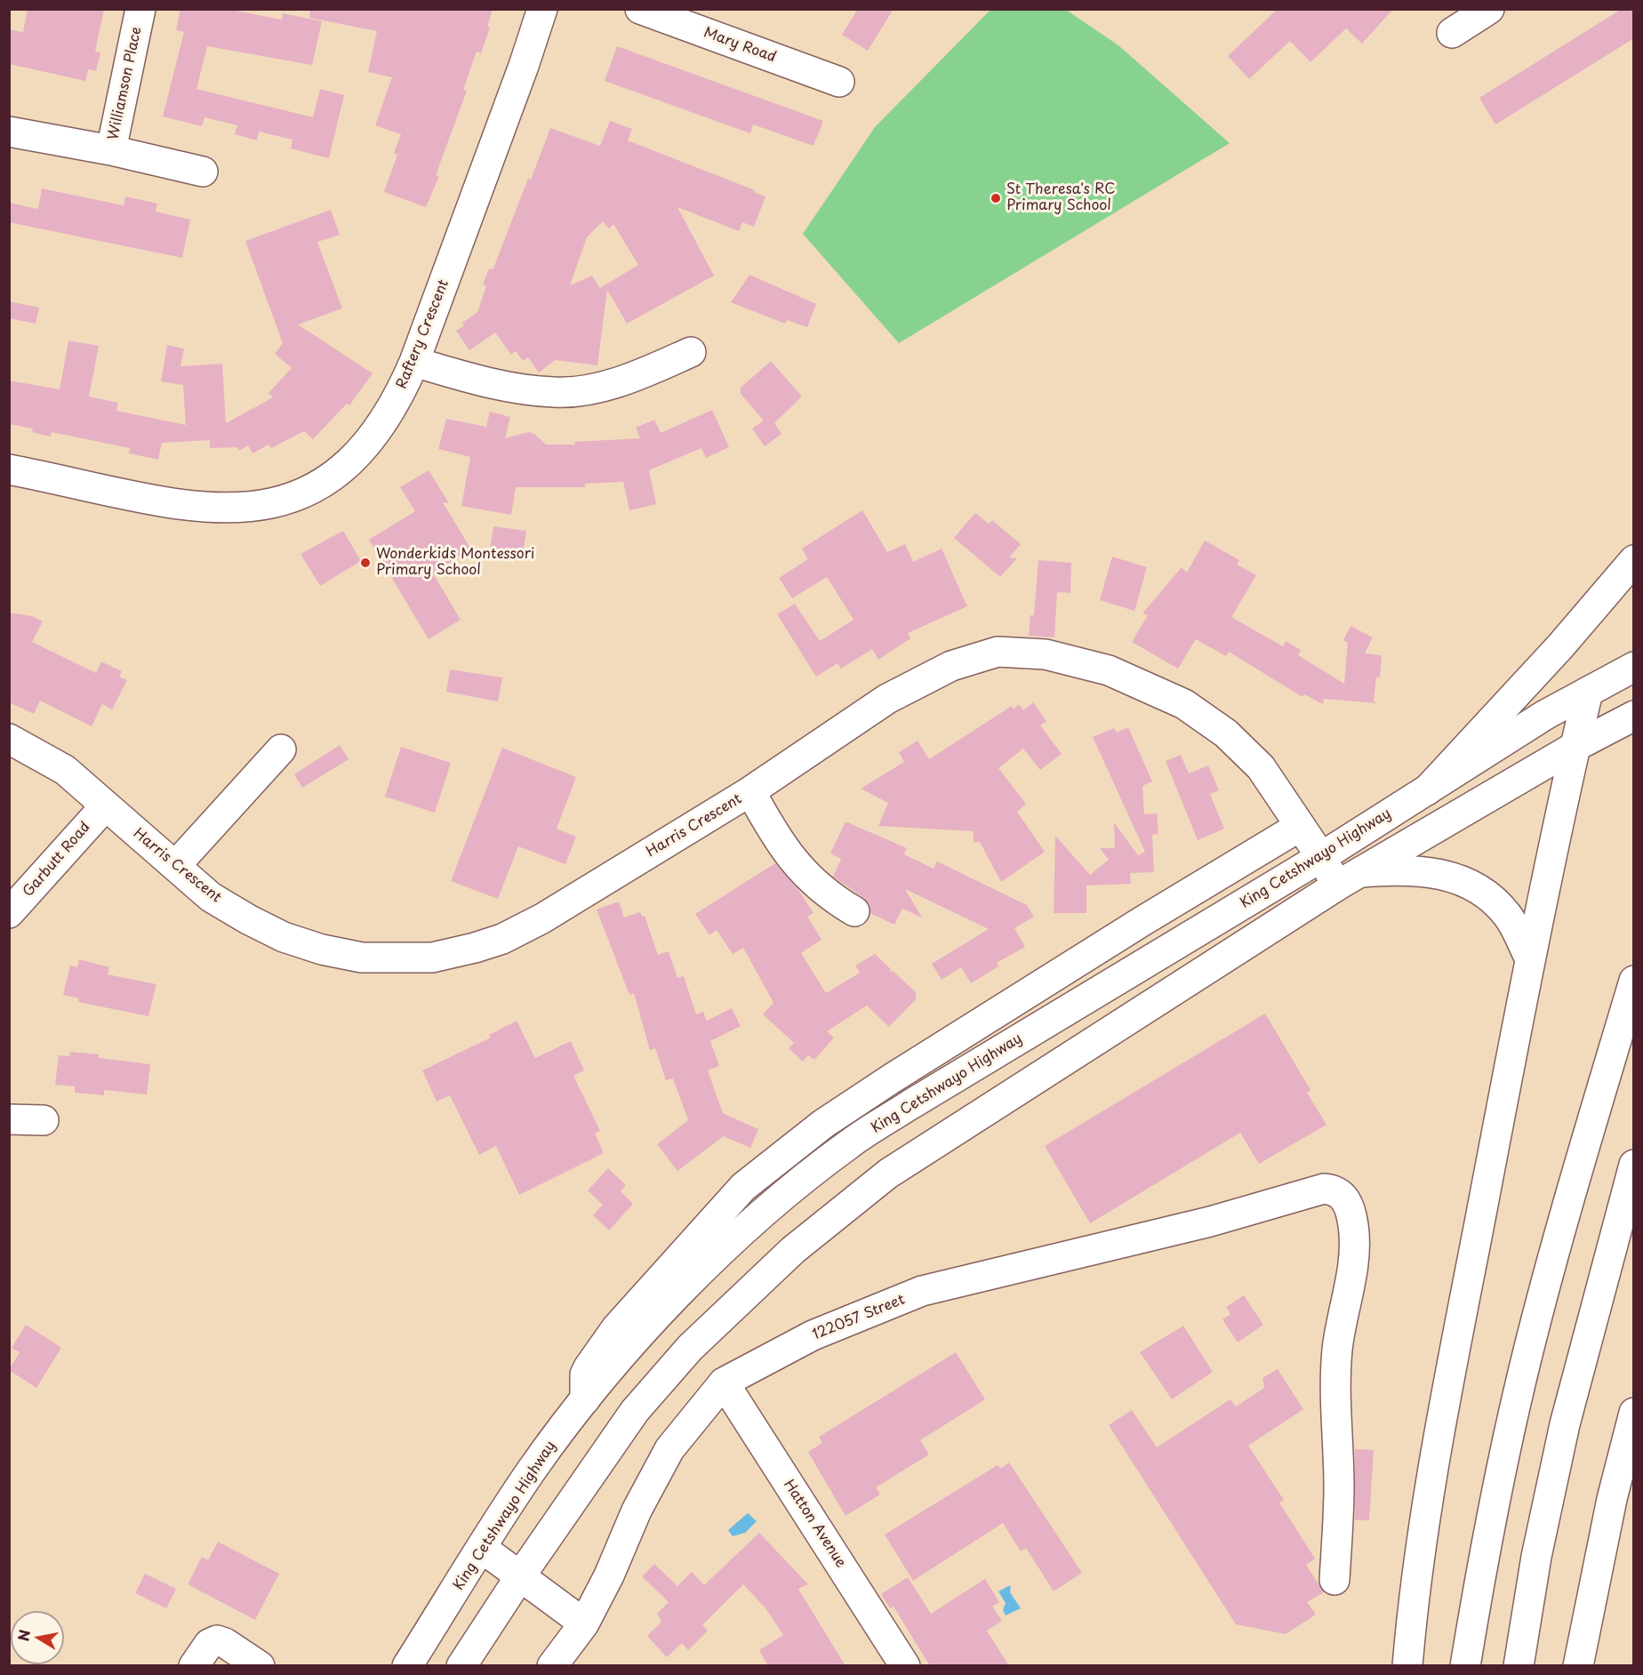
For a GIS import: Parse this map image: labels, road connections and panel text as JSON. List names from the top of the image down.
{
  "streets": {
    "main road": [
      "Mary Road",
      "Williamson Place",
      "Raftery Crescent",
      "Harris Crescent",
      "King Cetshwayo Highway",
      "Garbutt Road",
      "122057 Street",
      "Hatton Avenue"
    ]
  },
  "crossings": [
    ["Harris Crescent", "King Cetshwayo Highway"],
    ["Harris Crescent", "Garbutt Road"],
    ["122057 Street", "Hatton Avenue"]
  ],
  "places": ["St Theresa's RC Primary School", "Wonderkids Montessori Primary School"],
  "north": "left"
}
